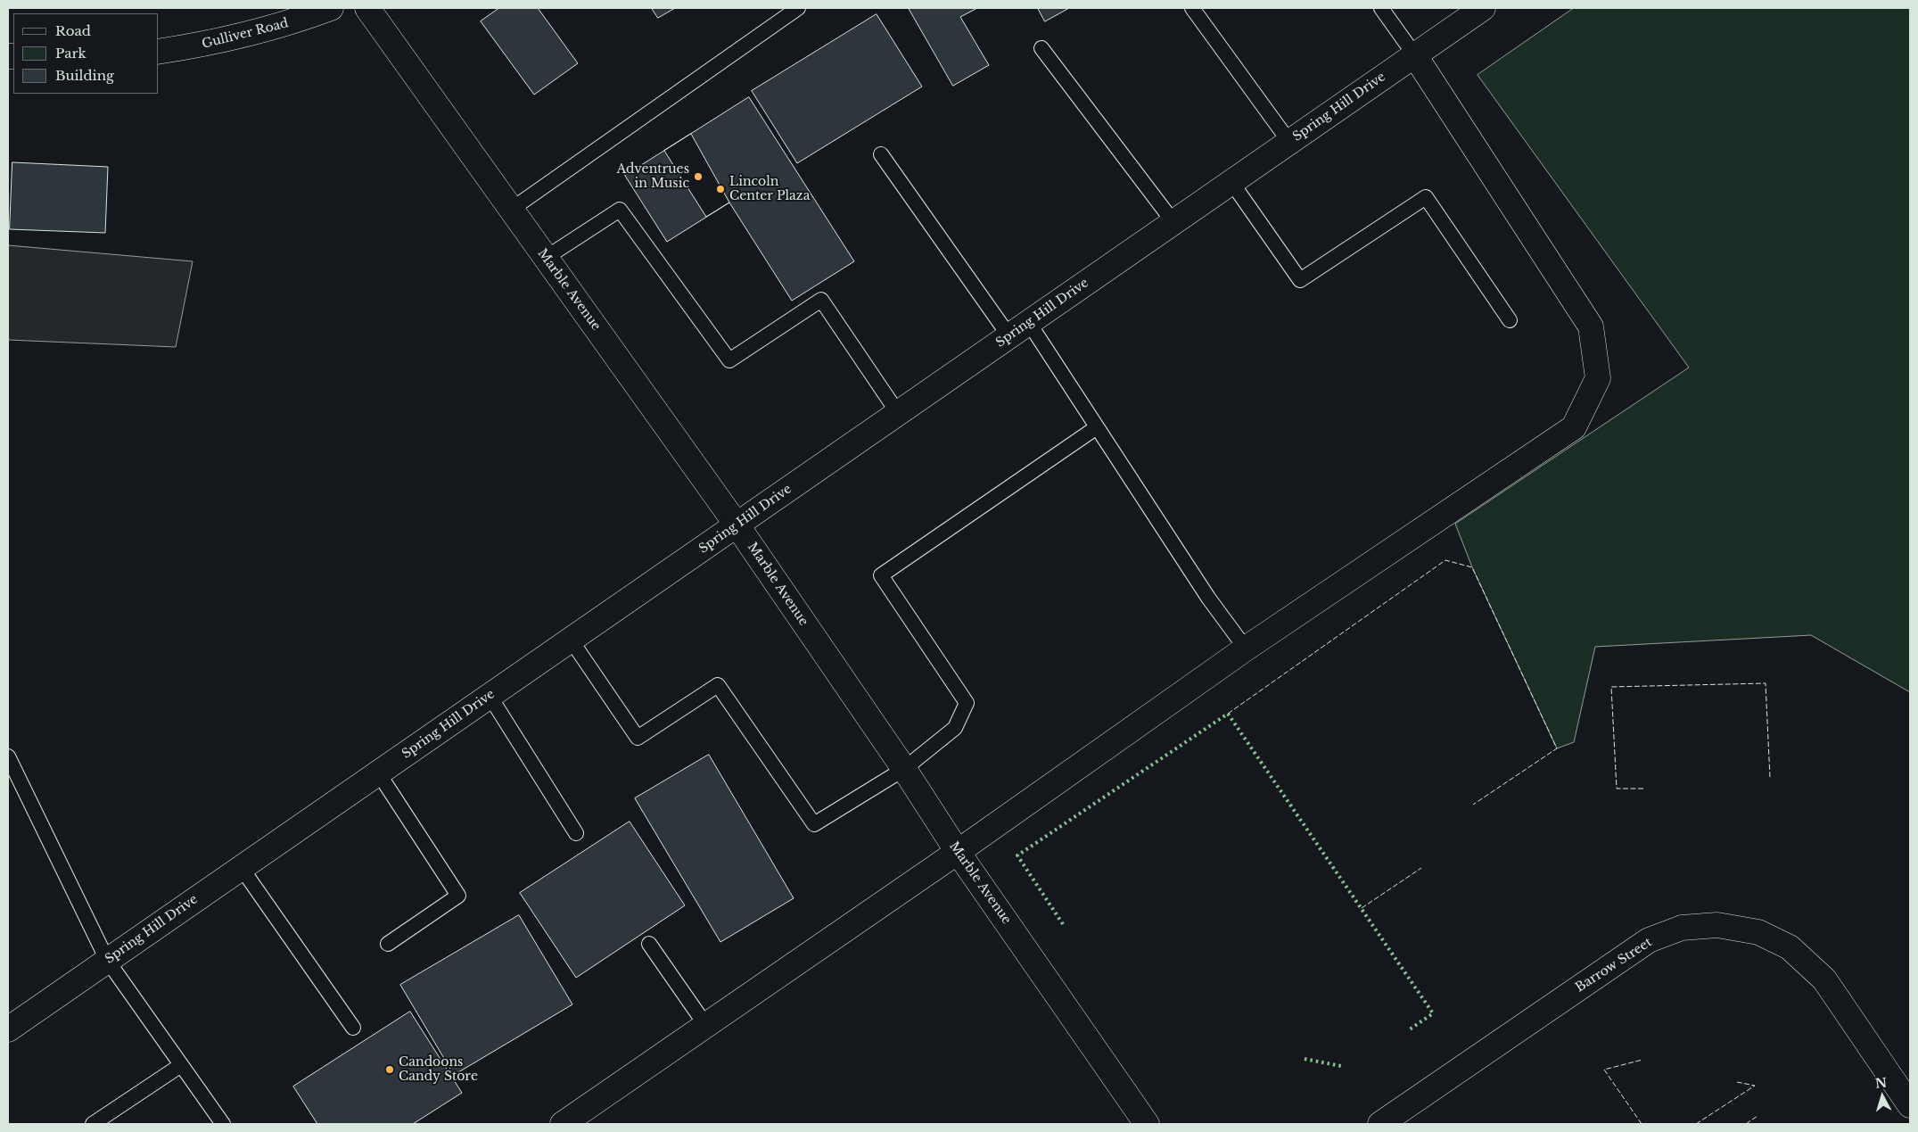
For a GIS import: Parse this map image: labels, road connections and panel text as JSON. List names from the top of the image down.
{
  "streets": {
    "street": [
      "Gulliver Road",
      "Spring Hill Drive",
      "Marble Avenue",
      "Barrow Street"
    ]
  },
  "crossings": [
    ["Spring Hill Drive", "Marble Avenue"]
  ],
  "places": ["Adventrues in Music", "Lincoln Center Plaza", "Candoons Candy Store"],
  "legend": ["Road", "Park", "Building"],
  "north": "top"
}
